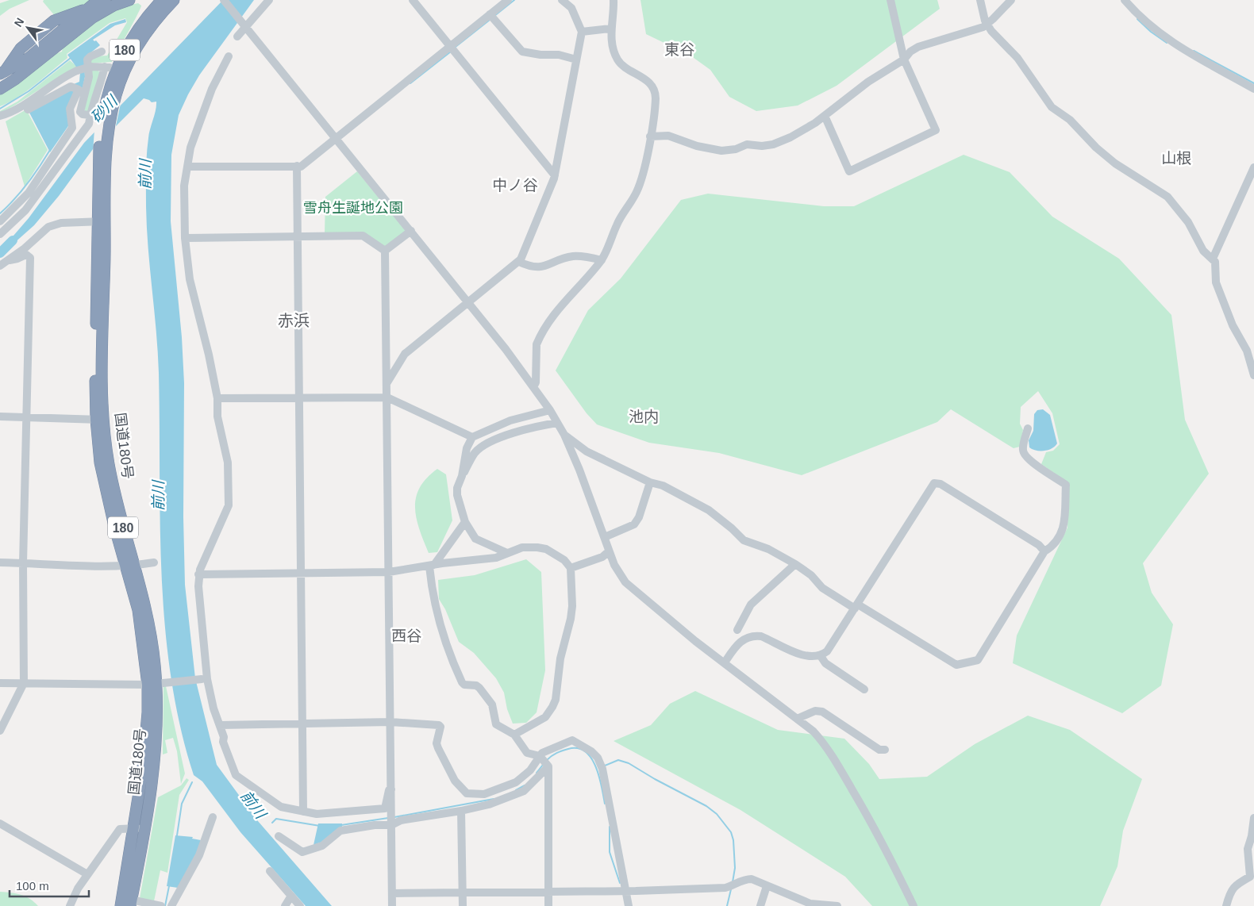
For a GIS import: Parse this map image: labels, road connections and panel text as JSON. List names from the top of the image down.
{
  "streets": {
    "highway": ["180", "国道180号"]
  },
  "districts": [
    "東谷",
    "山根",
    "中ノ谷",
    "赤浜",
    "池内",
    "西谷"
  ],
  "water": ["砂川", "前川"],
  "parks": ["雪舟生誕地公園"],
  "scale_bar": "100 m",
  "north": "top left"
}
